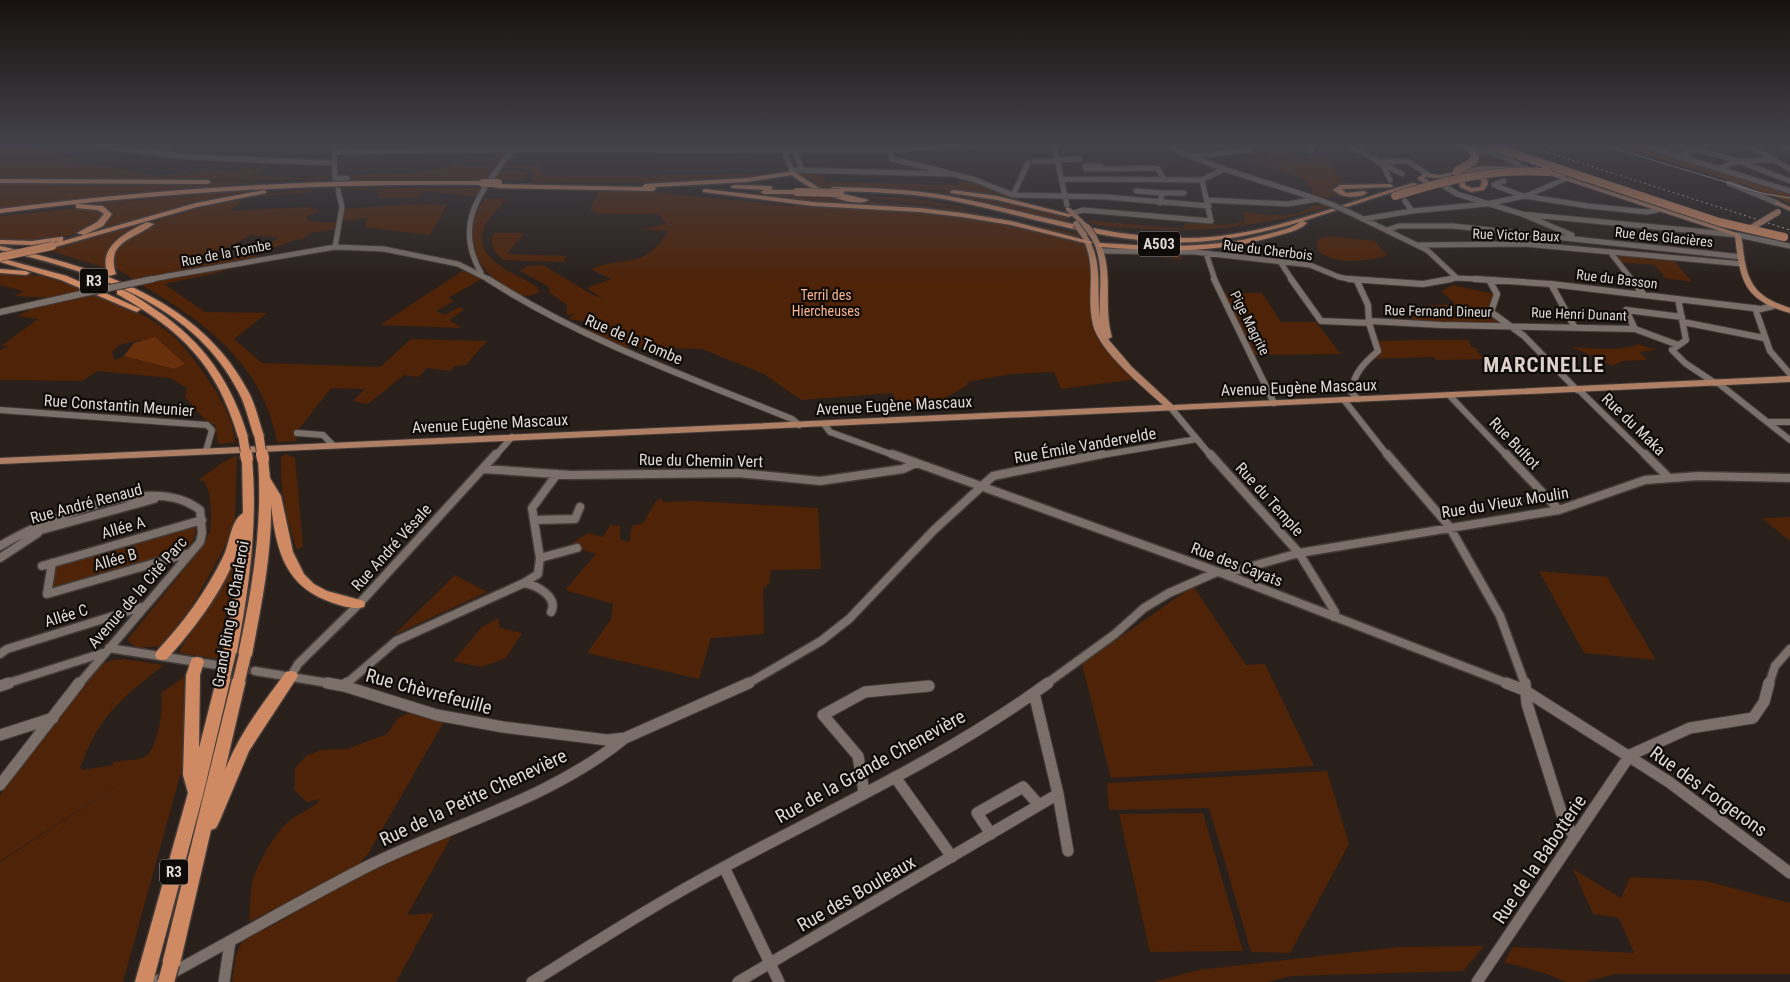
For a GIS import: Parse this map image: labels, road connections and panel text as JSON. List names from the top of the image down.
{
  "streets": {
    "highway": ["A503", "R3", "Grand Ring de Charleroi"],
    "main road": ["Avenue Eugène Mascaux"],
    "street": [
      "Rue Victor Baux",
      "Rue des Glacières",
      "Rue du Cherbois",
      "Rue de la Tombe",
      "Rue du Basson",
      "Rue Fernand Dineur",
      "Rue Henri Dunant",
      "Pige Magrite",
      "Rue Constantin Meunier",
      "Rue du Maka",
      "Rue Bultot",
      "Rue Émile Vandervelde",
      "Rue du Chemin Vert",
      "Rue du Temple",
      "Rue du Vieux Moulin",
      "Rue André Renaud",
      "Allée A",
      "Rue André Vésale",
      "Allée B",
      "Rue des Cayats",
      "Avenue de la Cité Parc",
      "Allée C",
      "Rue Chèvrefeuille",
      "Rue de la Grande Chenevière",
      "Rue des Forgerons",
      "Rue de la Petite Chenevière",
      "Rue de la Babotterie",
      "Rue des Bouleaux"
    ]
  },
  "crossings": [
    ["Rue Victor Baux", "Rue des Glacières"],
    ["Rue du Cherbois", "Rue du Basson"],
    ["Rue du Cherbois", "Rue Fernand Dineur"],
    ["Rue du Cherbois", "Pige Magrite"],
    ["Rue de la Tombe", "Avenue Eugène Mascaux"],
    ["Rue du Basson", "Rue du Maka"],
    ["Rue Fernand Dineur", "Rue Henri Dunant"],
    ["Rue Fernand Dineur", "Rue du Maka"],
    ["Rue Henri Dunant", "Rue du Maka"],
    ["Pige Magrite", "Avenue Eugène Mascaux"],
    ["Avenue Eugène Mascaux", "Rue Constantin Meunier"],
    ["Avenue Eugène Mascaux", "Rue du Maka"],
    ["Avenue Eugène Mascaux", "Rue Bultot"],
    ["Avenue Eugène Mascaux", "Rue du Temple"],
    ["Avenue Eugène Mascaux", "Rue André Vésale"],
    ["Avenue Eugène Mascaux", "Rue des Cayats"],
    ["Rue du Maka", "Rue du Vieux Moulin"],
    ["Rue Bultot", "Rue du Vieux Moulin"],
    ["Rue Émile Vandervelde", "Rue du Temple"],
    ["Rue Émile Vandervelde", "Rue des Cayats"],
    ["Rue Émile Vandervelde", "Rue de la Petite Chenevière"],
    ["Rue du Chemin Vert", "Rue André Vésale"],
    ["Rue du Chemin Vert", "Rue des Cayats"],
    ["Rue du Temple", "Rue du Vieux Moulin"],
    ["Rue du Temple", "Rue des Cayats"],
    ["Rue du Vieux Moulin", "Rue des Cayats"],
    ["Rue du Vieux Moulin", "Rue de la Grande Chenevière"],
    ["Allée A", "Allée B"],
    ["Allée A", "Avenue de la Cité Parc"],
    ["Rue André Vésale", "Rue Chèvrefeuille"],
    ["Allée B", "Avenue de la Cité Parc"],
    ["Rue des Cayats", "Rue de la Grande Chenevière"],
    ["Rue des Cayats", "Rue des Forgerons"],
    ["Rue des Cayats", "Rue de la Petite Chenevière"],
    ["Rue des Cayats", "Rue de la Babotterie"],
    ["Avenue de la Cité Parc", "Allée C"],
    ["Grand Ring de Charleroi", "Rue de la Petite Chenevière"],
    ["Rue Chèvrefeuille", "Rue de la Petite Chenevière"],
    ["Rue des Forgerons", "Rue de la Babotterie"]
  ],
  "districts": ["MARCINELLE"],
  "parks": ["Terril des Hiercheuses"]
}
